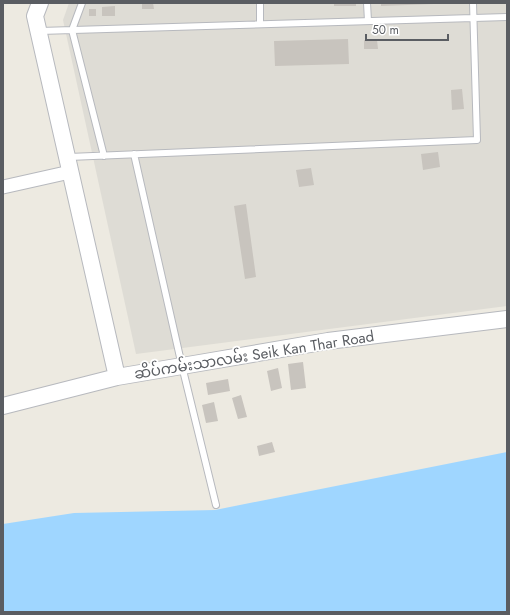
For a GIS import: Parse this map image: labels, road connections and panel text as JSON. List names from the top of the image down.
{
  "streets": {
    "street": ["ဆိပ်ကမ်းသာလမ်း Seik Kan Thar Road"]
  },
  "scale_bar": "50 m"
}
